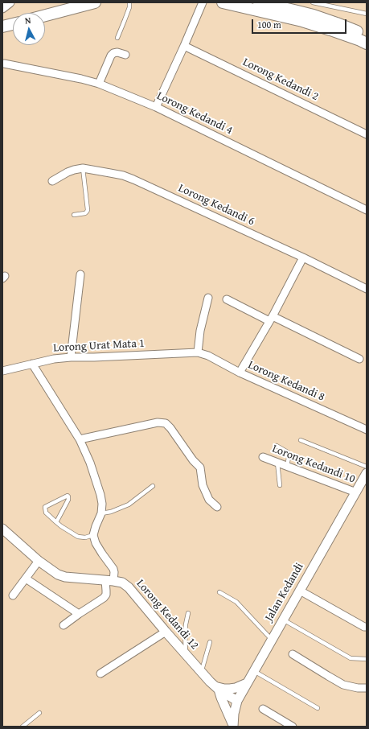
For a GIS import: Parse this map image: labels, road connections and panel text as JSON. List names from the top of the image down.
{
  "streets": {
    "street": [
      "Lorong Kedandi 2",
      "Lorong Kedandi 4",
      "Lorong Kedandi 6",
      "Lorong Urat Mata 1",
      "Lorong Kedandi 8",
      "Lorong Kedandi 10",
      "Jalan Kedandi",
      "Lorong Kedandi 12"
    ]
  },
  "crossings": [
    ["Lorong Urat Mata 1", "Lorong Kedandi 8"],
    ["Lorong Kedandi 10", "Jalan Kedandi"],
    ["Jalan Kedandi", "Lorong Kedandi 12"]
  ],
  "scale_bar": "100 m",
  "north": "top"
}
